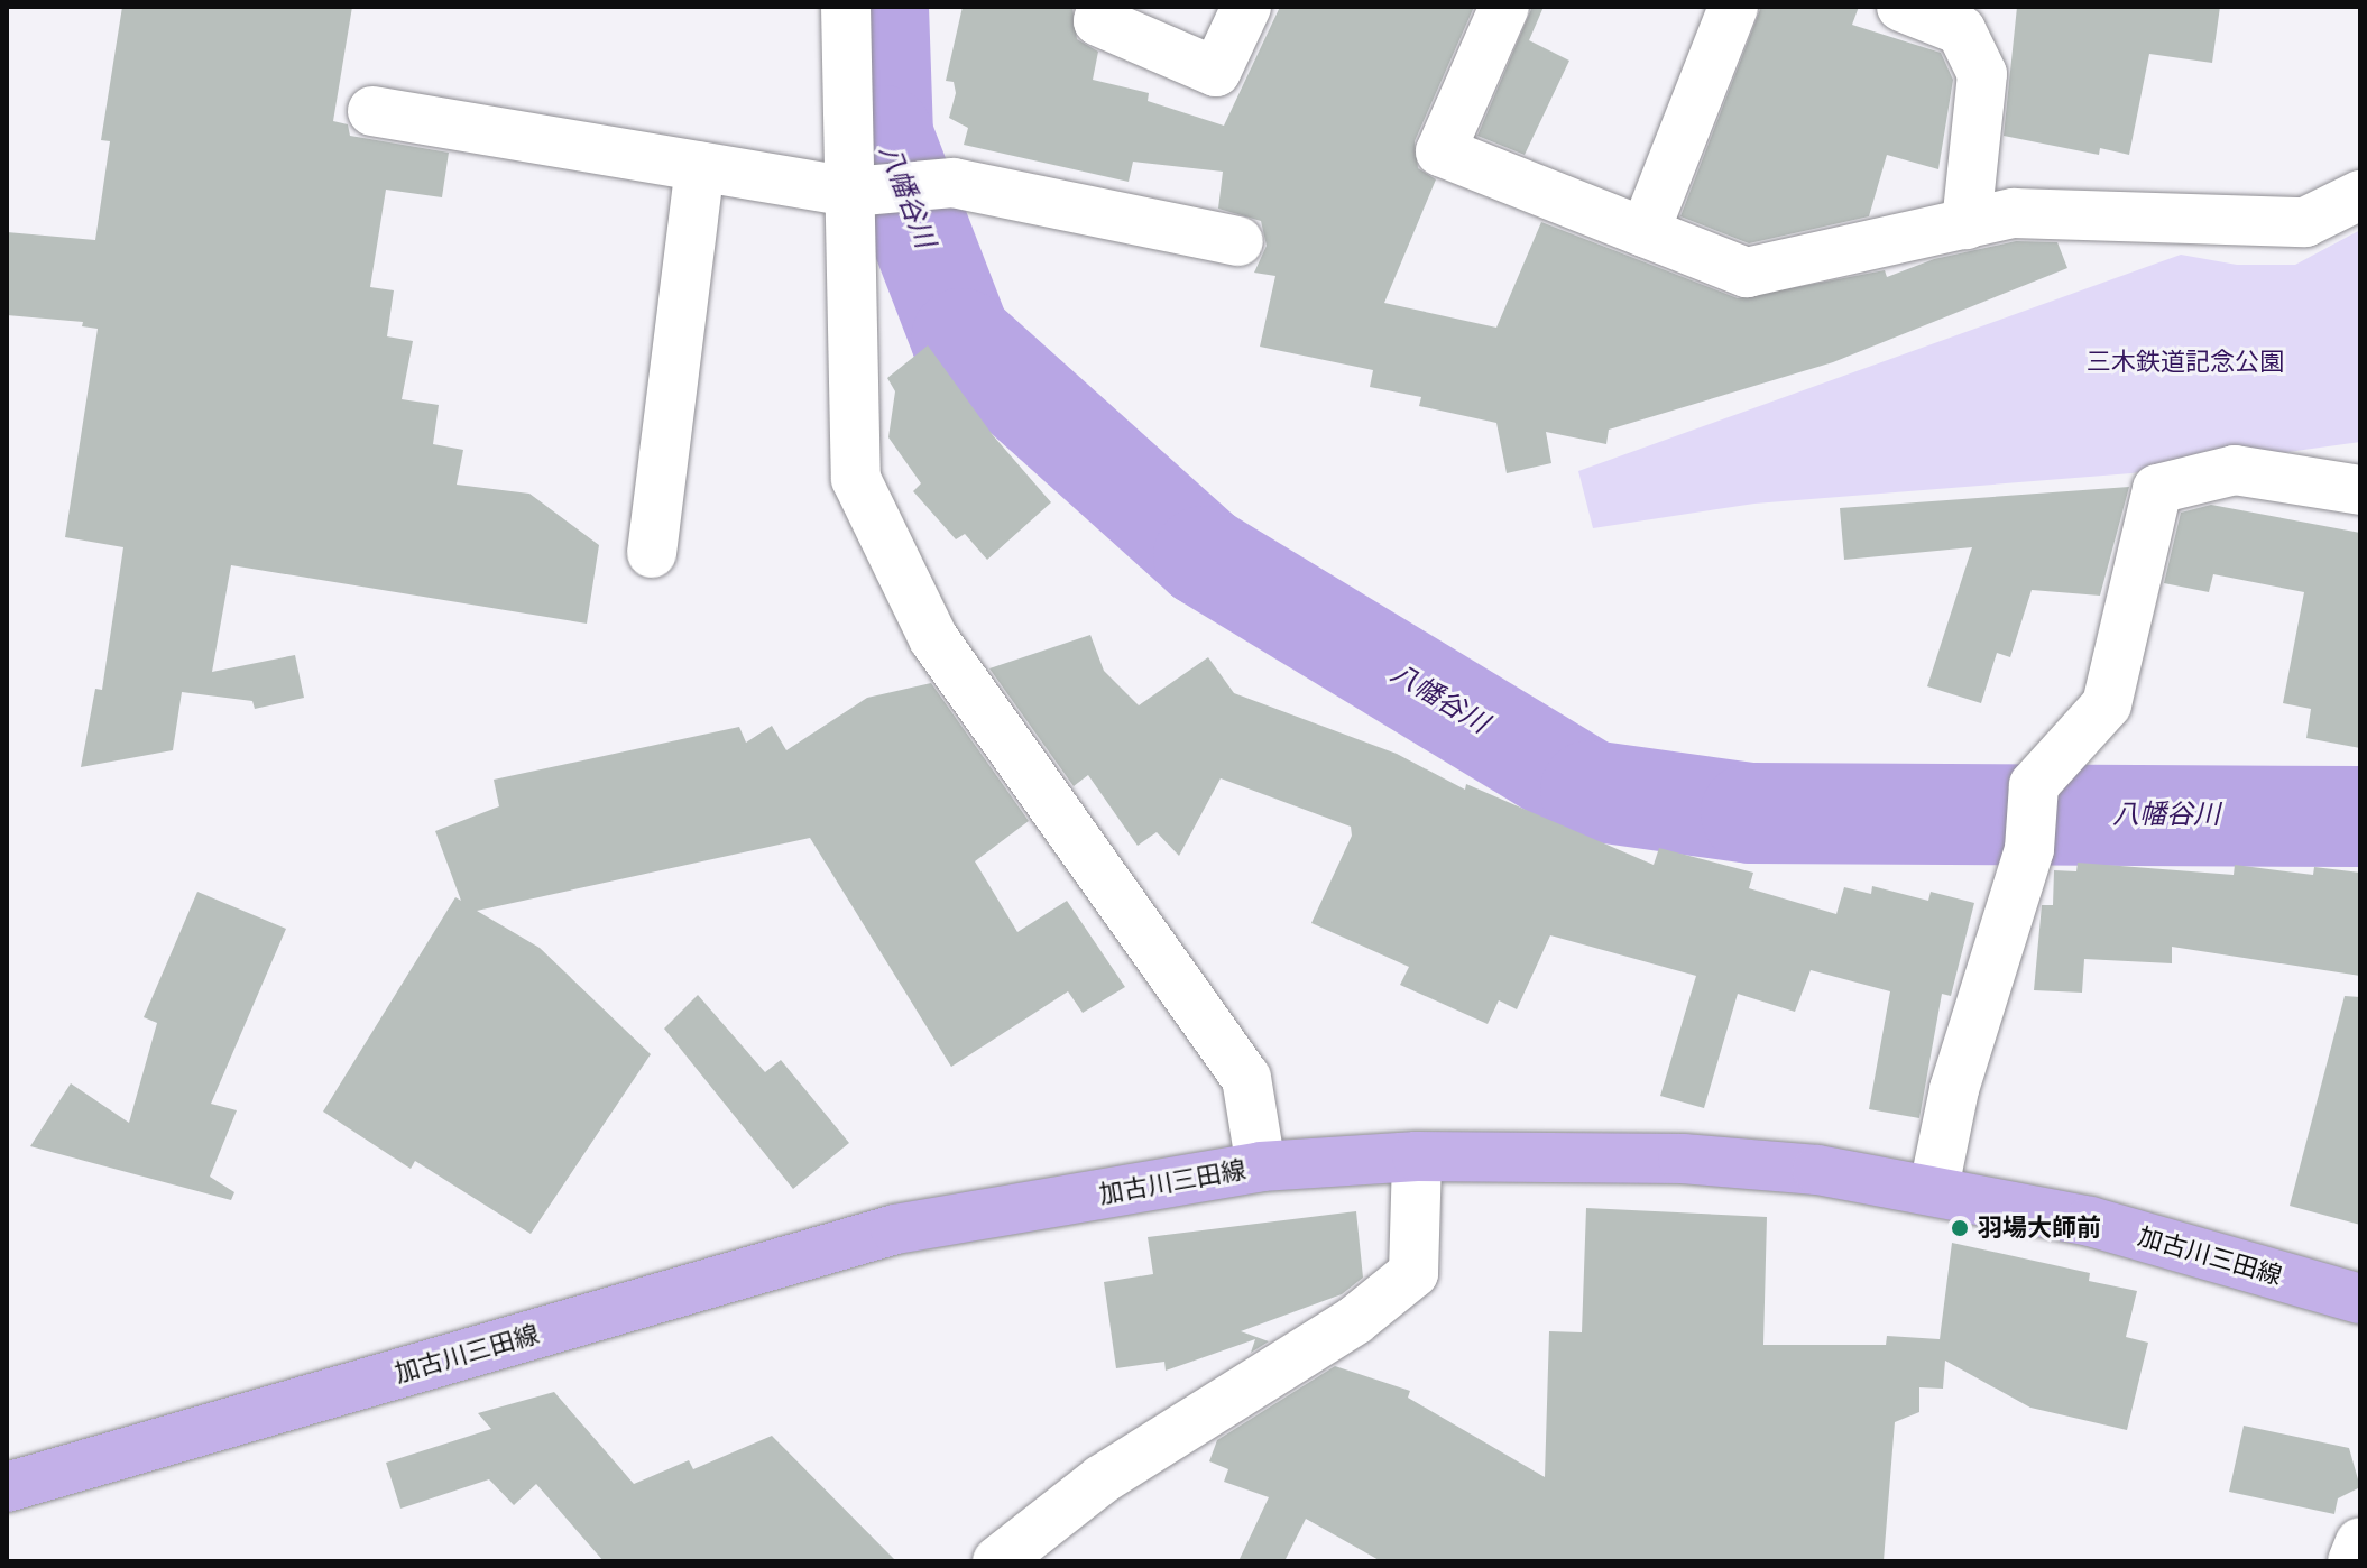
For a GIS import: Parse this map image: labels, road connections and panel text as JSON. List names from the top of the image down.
{
  "streets": {
    "main road": ["加古川三田線"]
  },
  "water": ["八幡谷川"],
  "parks": ["三木鉄道記念公園"],
  "places": ["羽場大師前"]
}
